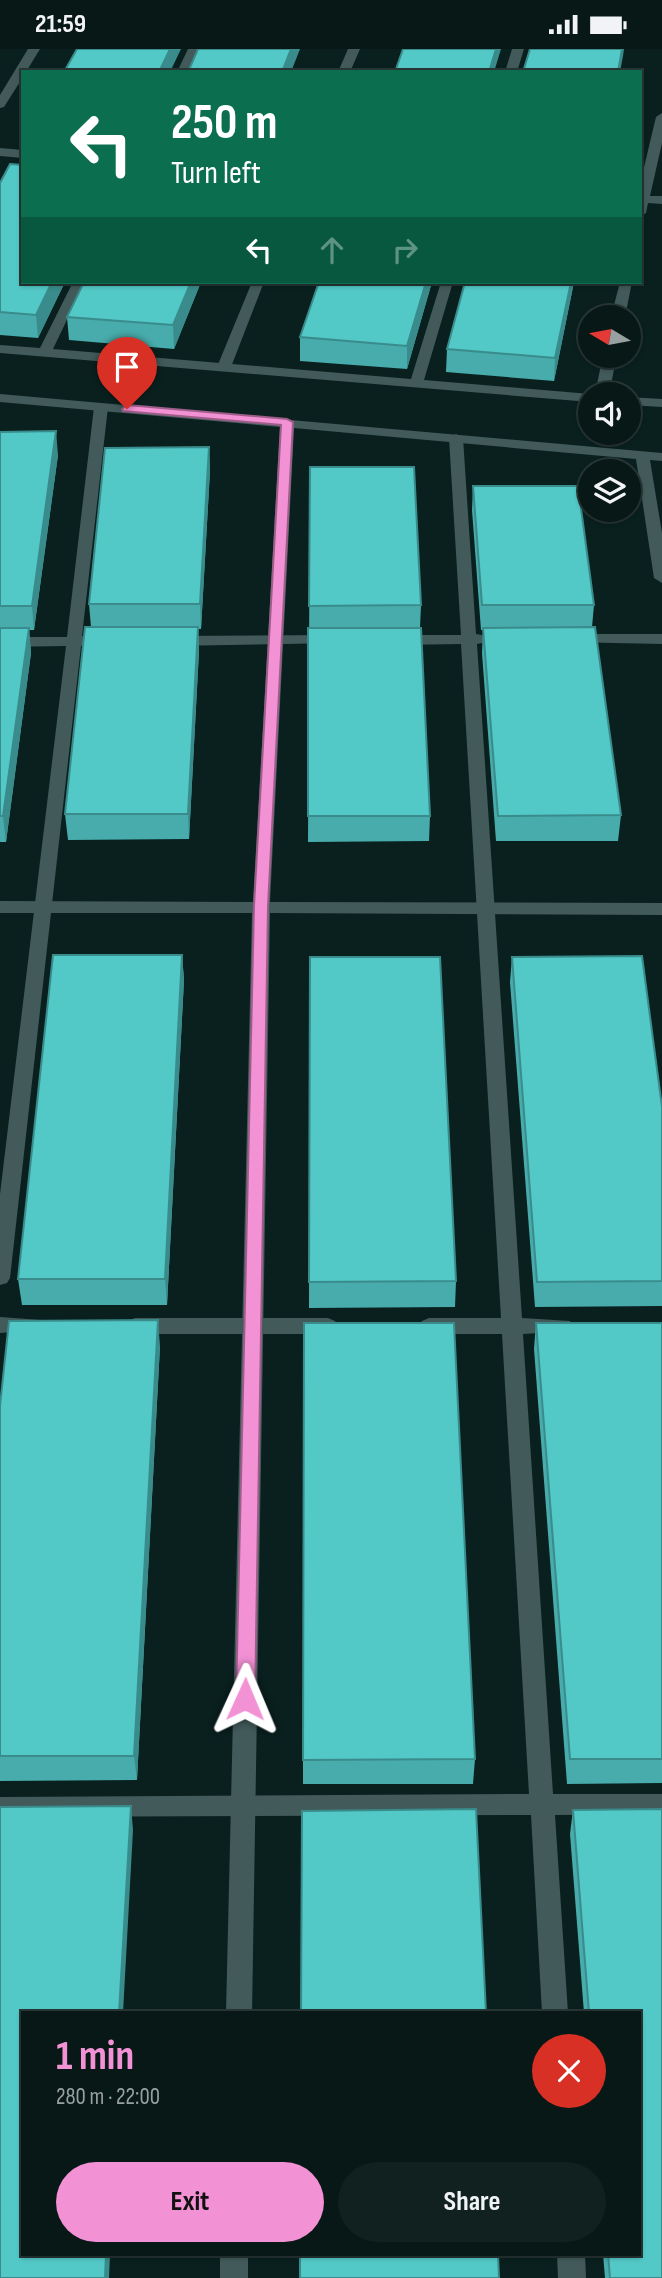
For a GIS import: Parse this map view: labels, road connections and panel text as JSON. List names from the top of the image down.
{
  "north": "left",
  "page": {
    "status": "21:59",
    "turn": ["250 m", "Turn left"],
    "heading": ["1 min", "280 m · 22:00"],
    "buttons": ["Exit", "Share"]
  }
}
